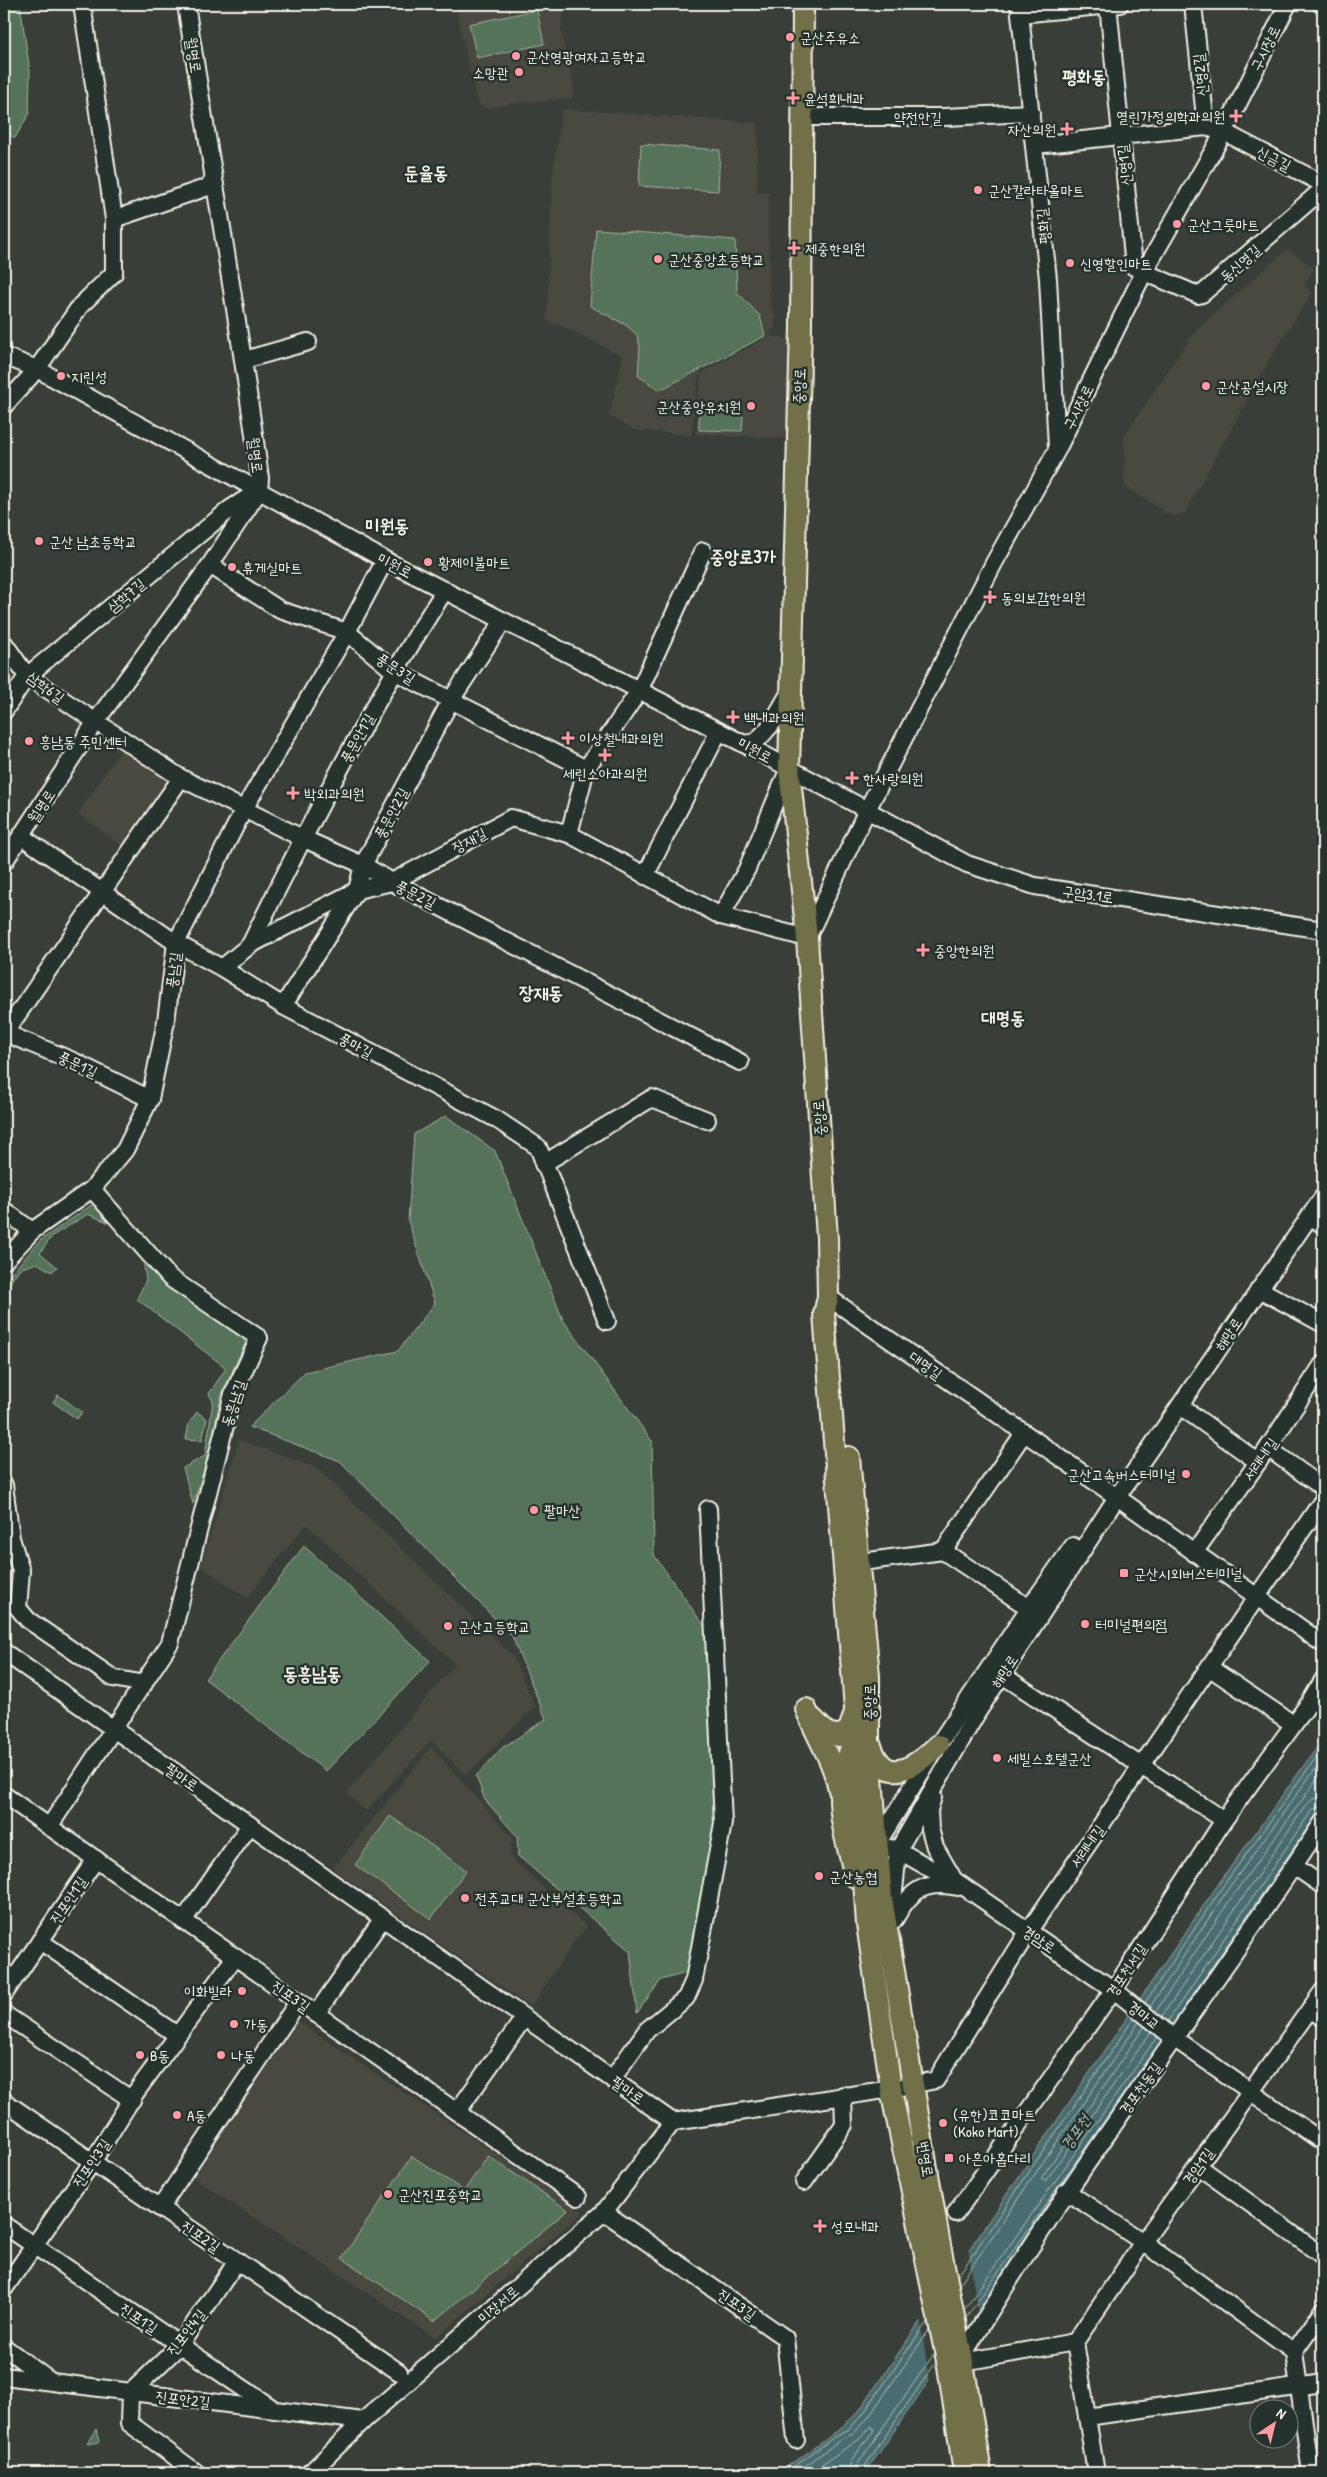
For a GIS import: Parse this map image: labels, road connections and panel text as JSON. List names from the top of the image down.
{
  "streets": {
    "main road": ["중앙로", "번영로"],
    "street": [
      "구시장로",
      "월명로",
      "신영2길",
      "약전안길",
      "신금길",
      "신영1길",
      "평화길",
      "동신영길",
      "미원로",
      "삼학7길",
      "풍문3길",
      "삼학6길",
      "풍문안1길",
      "풍문안2길",
      "장재길",
      "풍문2길",
      "구암3.1로",
      "풍남길",
      "풍마길",
      "풍문1길",
      "해망로",
      "대명길",
      "동흥남길",
      "서래내길",
      "팔마로",
      "진포안1길",
      "경암로",
      "경포천서길",
      "진포3길",
      "경마교",
      "경포천동길",
      "진포안3길",
      "경암1길",
      "진포2길",
      "미장서로",
      "진포1길",
      "진포안4길",
      "진포안2길"
    ]
  },
  "crossings": [
    ["구시장로", "신금길"],
    ["구시장로", "신영1길"],
    ["구시장로", "평화길"],
    ["구시장로", "동신영길"],
    ["구시장로", "중앙로"],
    ["구시장로", "구암3.1로"],
    ["월명로", "미원로"],
    ["월명로", "삼학7길"],
    ["월명로", "풍문3길"],
    ["월명로", "삼학6길"],
    ["월명로", "풍문2길"],
    ["월명로", "풍마길"],
    ["약전안길", "평화길"],
    ["약전안길", "중앙로"],
    ["신영1길", "동신영길"],
    ["중앙로", "미원로"],
    ["중앙로", "장재길"],
    ["중앙로", "구암3.1로"],
    ["중앙로", "해망로"],
    ["중앙로", "대명길"],
    ["중앙로", "번영로"],
    ["미원로", "삼학7길"],
    ["미원로", "풍문안1길"],
    ["미원로", "풍문안2길"],
    ["미원로", "구암3.1로"],
    ["미원로", "풍남길"],
    ["삼학7길", "삼학6길"],
    ["풍문3길", "풍문안1길"],
    ["풍문3길", "풍문안2길"],
    ["풍문3길", "풍남길"],
    ["삼학6길", "풍문2길"],
    ["풍문안1길", "장재길"],
    ["풍문안1길", "풍문2길"],
    ["풍문안2길", "장재길"],
    ["풍문안2길", "풍문2길"],
    ["풍문안2길", "풍마길"],
    ["장재길", "풍문2길"],
    ["장재길", "풍마길"],
    ["풍문2길", "풍남길"],
    ["풍남길", "풍마길"],
    ["풍남길", "풍문1길"],
    ["풍남길", "동흥남길"],
    ["해망로", "대명길"],
    ["해망로", "번영로"],
    ["동흥남길", "팔마로"],
    ["서래내길", "경암로"],
    ["서래내길", "번영로"],
    ["팔마로", "미장서로"],
    ["진포안1길", "진포3길"],
    ["경암로", "경포천서길"],
    ["경암로", "경마교"],
    ["경포천서길", "경마교"],
    ["진포3길", "진포안3길"],
    ["진포3길", "미장서로"],
    ["경마교", "경포천동길"],
    ["경포천동길", "번영로"],
    ["진포안3길", "진포2길"],
    ["진포안3길", "진포1길"],
    ["진포2길", "진포안4길"],
    ["미장서로", "진포안2길"],
    ["진포1길", "진포안4길"],
    ["진포1길", "진포안2길"],
    ["진포안4길", "진포안2길"]
  ],
  "districts": [
    "평화동",
    "둔율동",
    "미원동",
    "중앙로3가",
    "장재동",
    "대명동",
    "동흥남동"
  ],
  "water": ["경포천"],
  "places": {
    "other": [
      "군산주유소",
      "군산영광여자고등학교",
      "소망관",
      "군산칼라타올마트",
      "군산그릇마트",
      "군산중앙초등학교",
      "신영할인마트",
      "지린성",
      "군산공설시장",
      "군산중앙유치원",
      "군산 남초등학교",
      "황제이불마트",
      "휴게실마트",
      "흥남동 주민센터",
      "군산고속버스터미널",
      "팔마산",
      "터미널편의점",
      "군산고등학교",
      "세빌스호텔군산",
      "군산농협",
      "전주교대 군산부설초등학교",
      "이화빌라",
      "가동",
      "B동",
      "나동",
      "A동",
      "(유한)코코마트 (Koko Mart)",
      "군산진포중학교"
    ],
    "health": [
      "윤석희내과",
      "열린가정의학과의원",
      "자산의원",
      "제중한의원",
      "동의보감한의원",
      "백내과의원",
      "이상철내과의원",
      "세린소아과의원",
      "한사랑의원",
      "박외과의원",
      "중앙한의원",
      "성모내과"
    ],
    "transit": ["군산시외버스터미널", "아흔아홉다리"]
  },
  "north": "top right"
}
